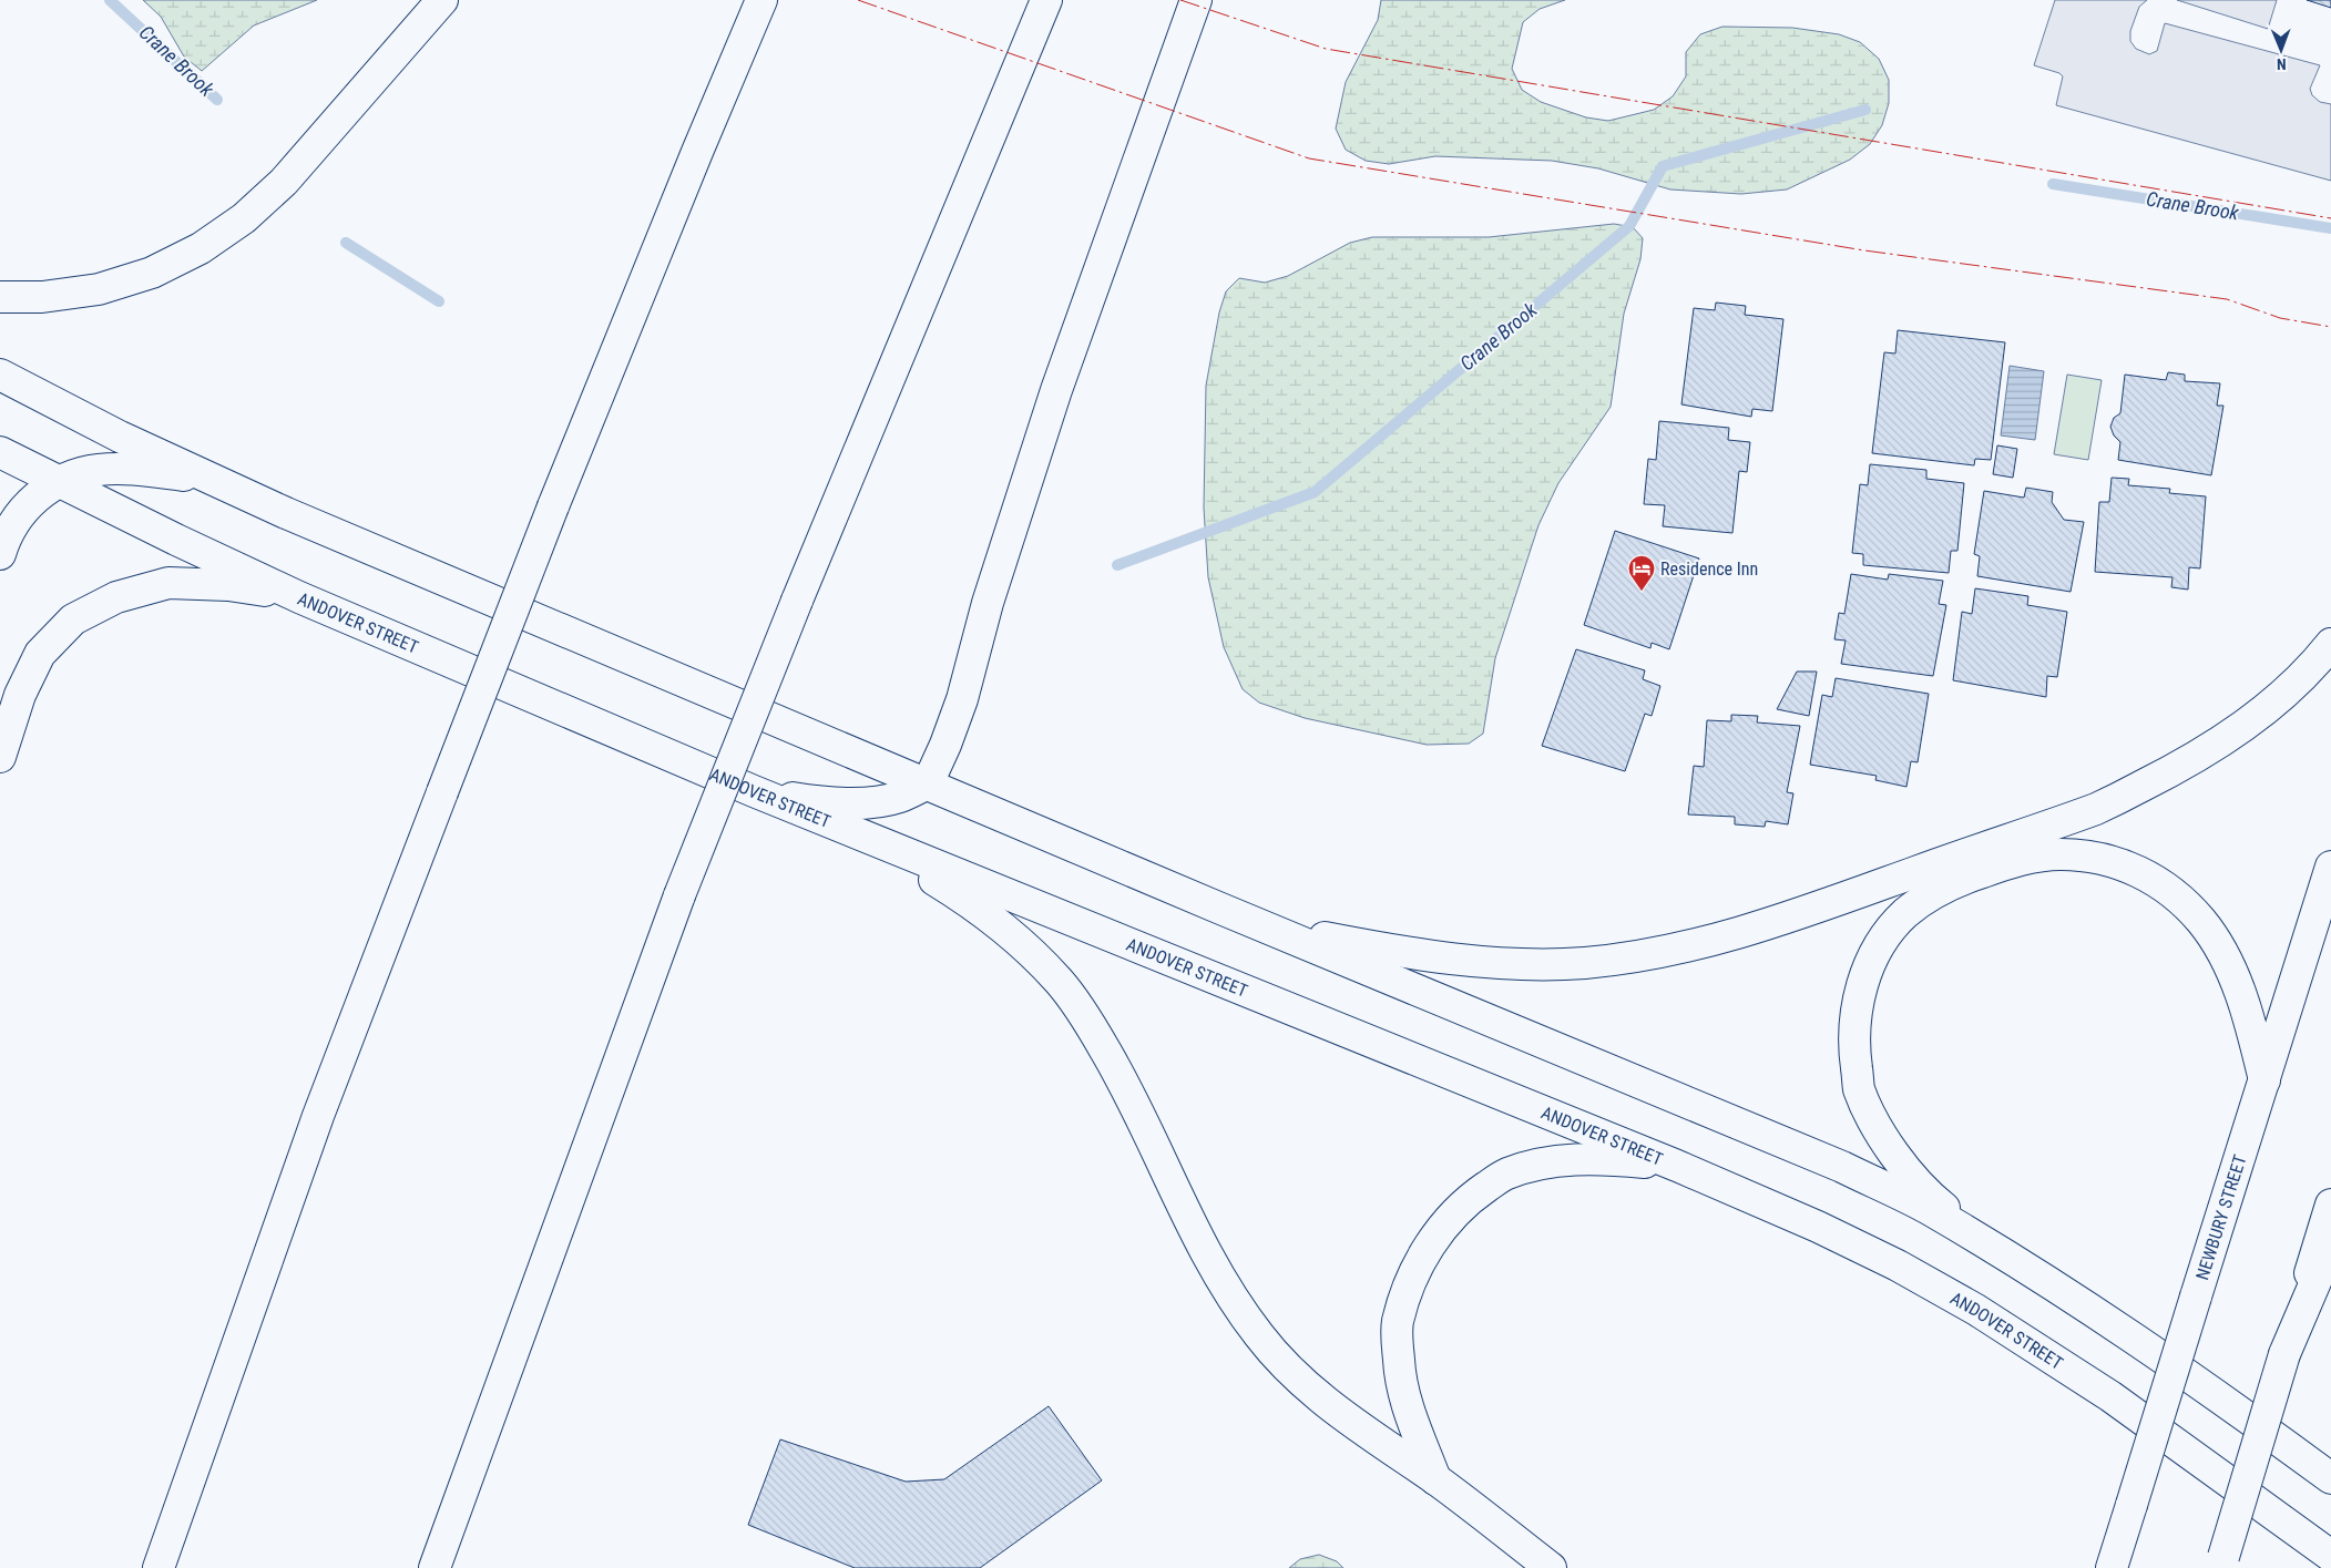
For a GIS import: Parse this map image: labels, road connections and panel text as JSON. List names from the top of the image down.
{
  "streets": {
    "main road": ["ANDOVER STREET", "NEWBURY STREET"]
  },
  "water": ["Crane Brook"],
  "places": {
    "hotel": ["Residence Inn"]
  },
  "north": "bottom"
}
